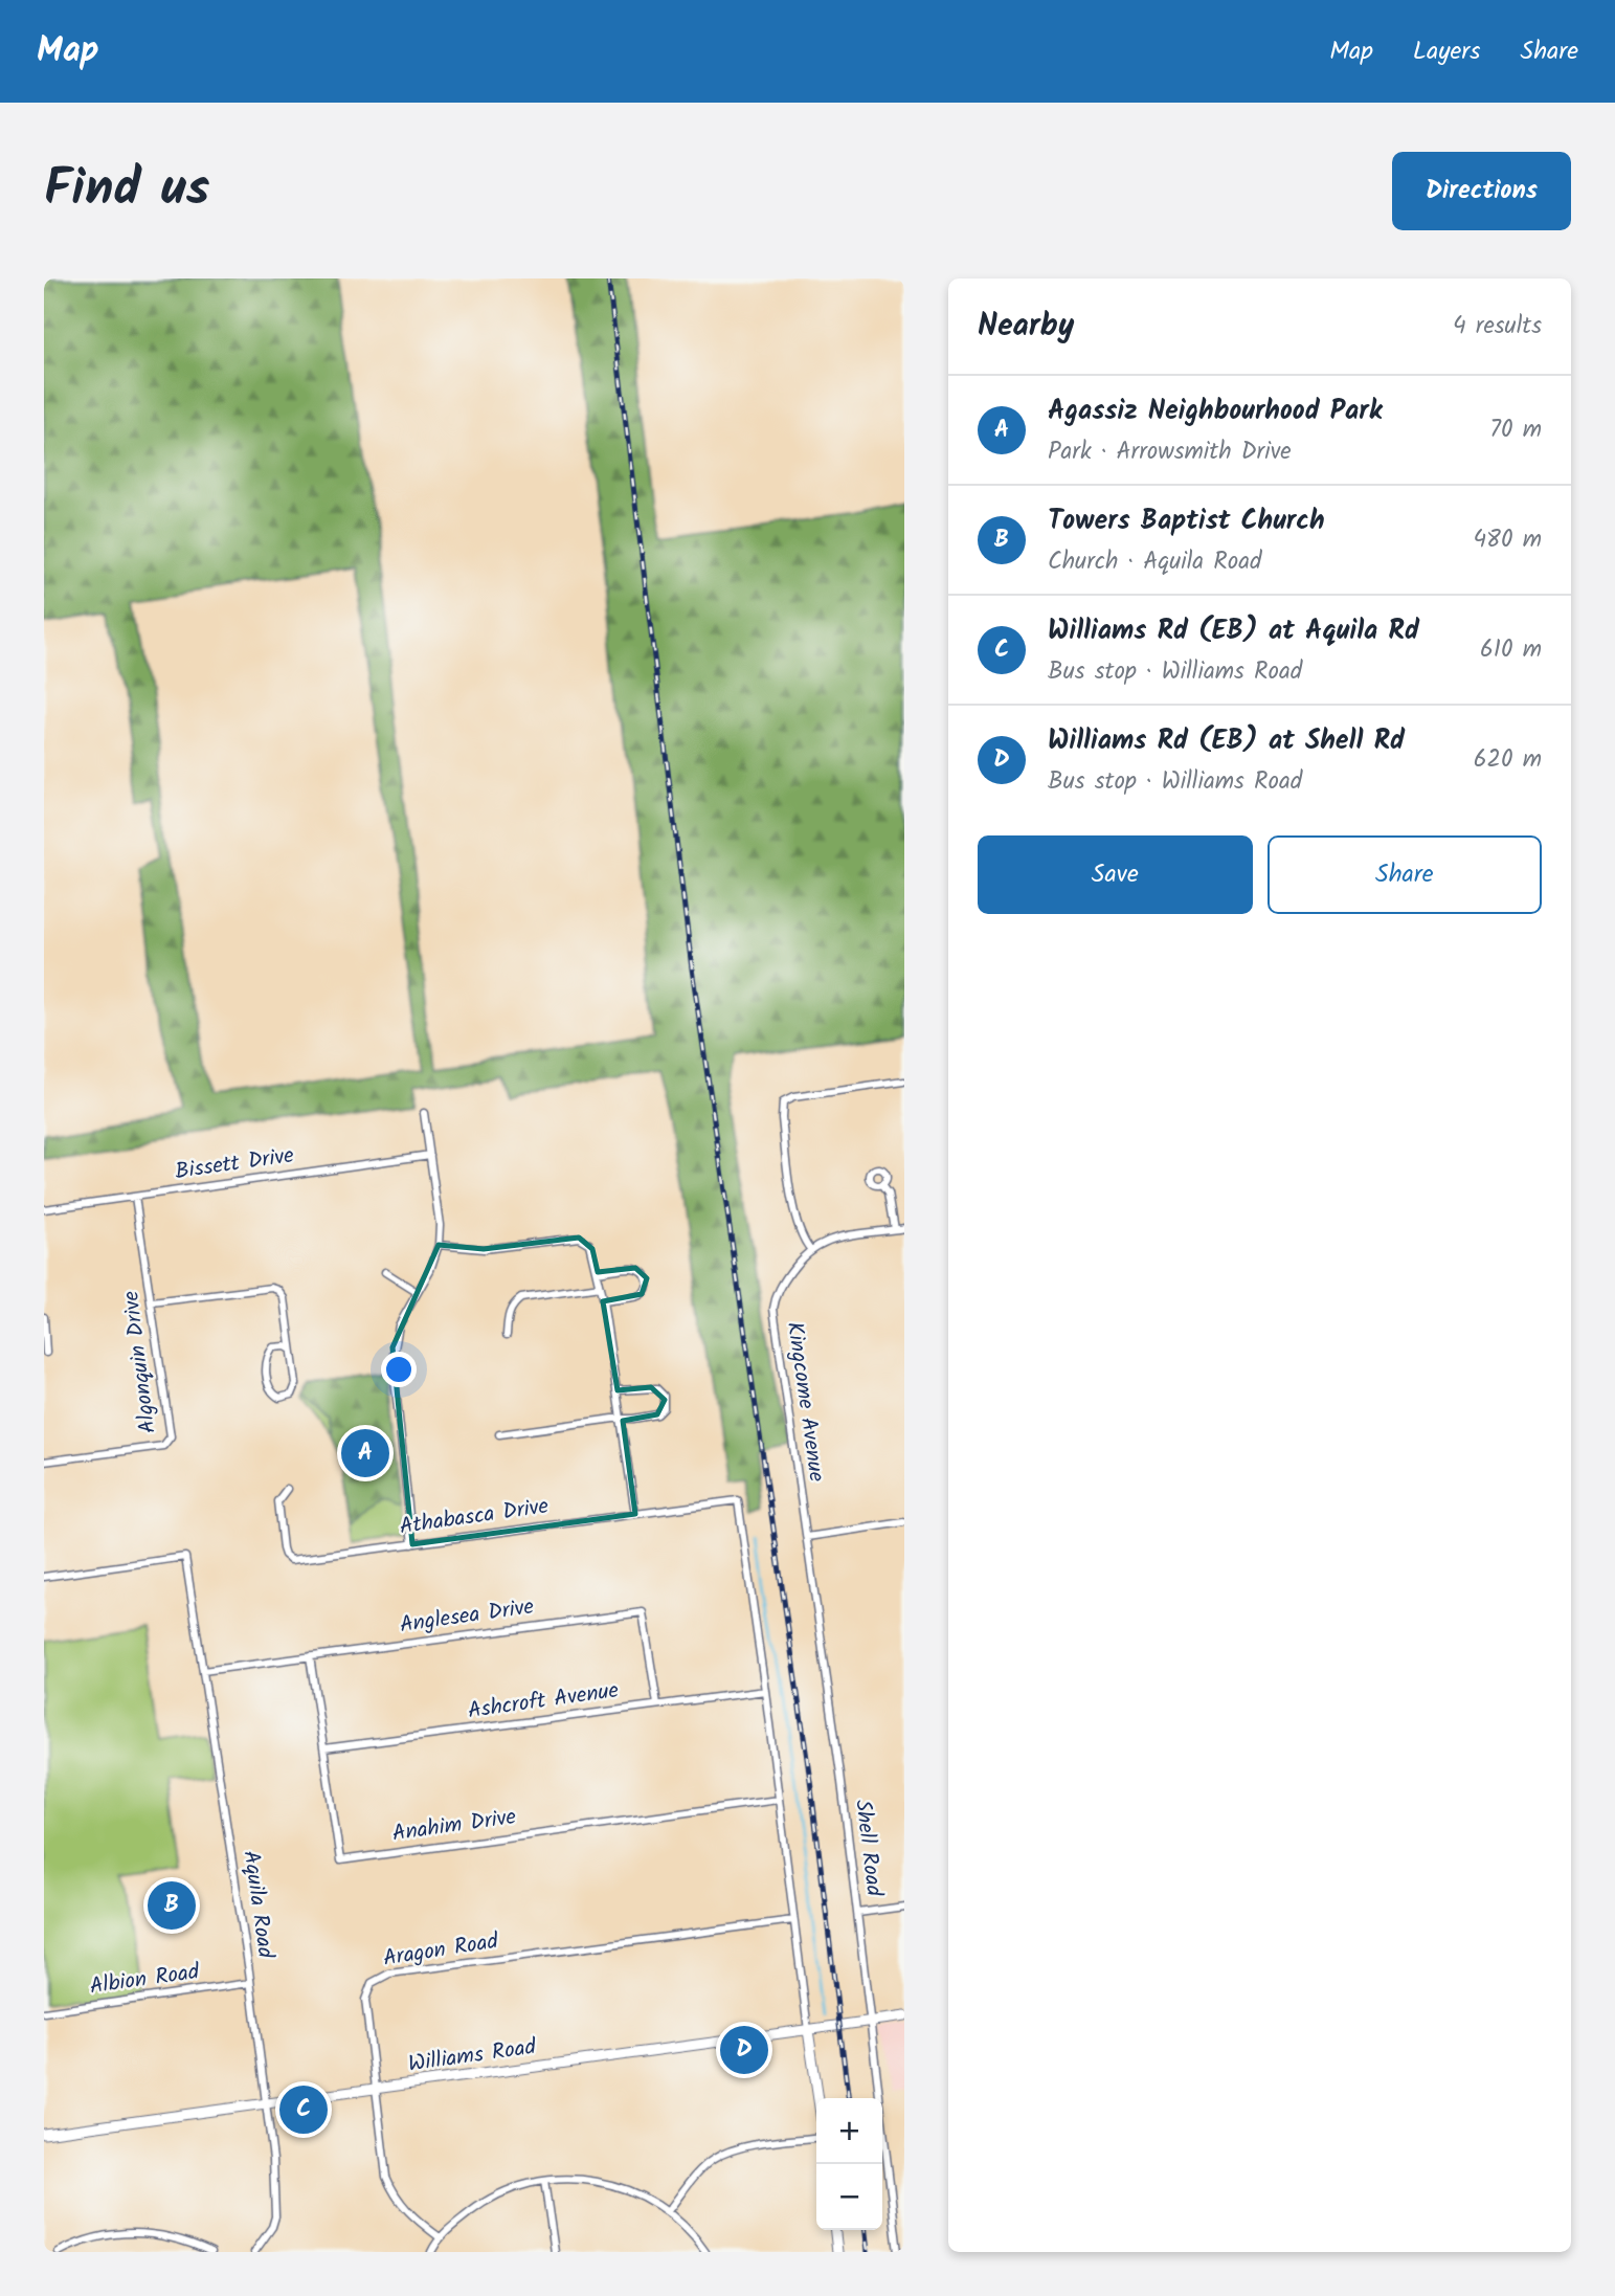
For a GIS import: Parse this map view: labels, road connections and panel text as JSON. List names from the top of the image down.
{
  "streets": {
    "street": [
      "Bissett Drive",
      "Algonquin Drive",
      "Kingcome Avenue",
      "Athabasca Drive",
      "Anglesea Drive",
      "Ashcroft Avenue",
      "Anahim Drive",
      "Shell Road",
      "Aquila Road",
      "Aragon Road",
      "Albion Road",
      "Williams Road"
    ]
  },
  "crossings": [
    ["Bissett Drive", "Algonquin Drive"],
    ["Kingcome Avenue", "Shell Road"],
    ["Athabasca Drive", "Ashcroft Avenue"],
    ["Anglesea Drive", "Ashcroft Avenue"],
    ["Anglesea Drive", "Anahim Drive"],
    ["Anglesea Drive", "Aquila Road"],
    ["Ashcroft Avenue", "Anahim Drive"],
    ["Shell Road", "Williams Road"],
    ["Aquila Road", "Albion Road"],
    ["Aquila Road", "Williams Road"],
    ["Aragon Road", "Williams Road"]
  ],
  "page": {
    "header": "Map",
    "nav": ["Map", "Layers", "Share"],
    "title": "Find us",
    "buttons": [
      "Directions",
      ["Save", "Share"]
    ],
    "heading": ["Nearby", "4 results"],
    "list": [
      {
        "mark": "A",
        "name": "Agassiz Neighbourhood Park",
        "note": "Park · Arrowsmith Drive",
        "value": "70 m"
      },
      {
        "mark": "B",
        "name": "Towers Baptist Church",
        "note": "Church · Aquila Road",
        "value": "480 m"
      },
      {
        "mark": "C",
        "name": "Williams Rd (EB) at Aquila Rd",
        "note": "Bus stop · Williams Road",
        "value": "610 m"
      },
      {
        "mark": "D",
        "name": "Williams Rd (EB) at Shell Rd",
        "note": "Bus stop · Williams Road",
        "value": "620 m"
      }
    ],
    "pins": [
      "A",
      "B",
      "D",
      "C"
    ],
    "map_buttons": ["+", "−"]
  }
}
